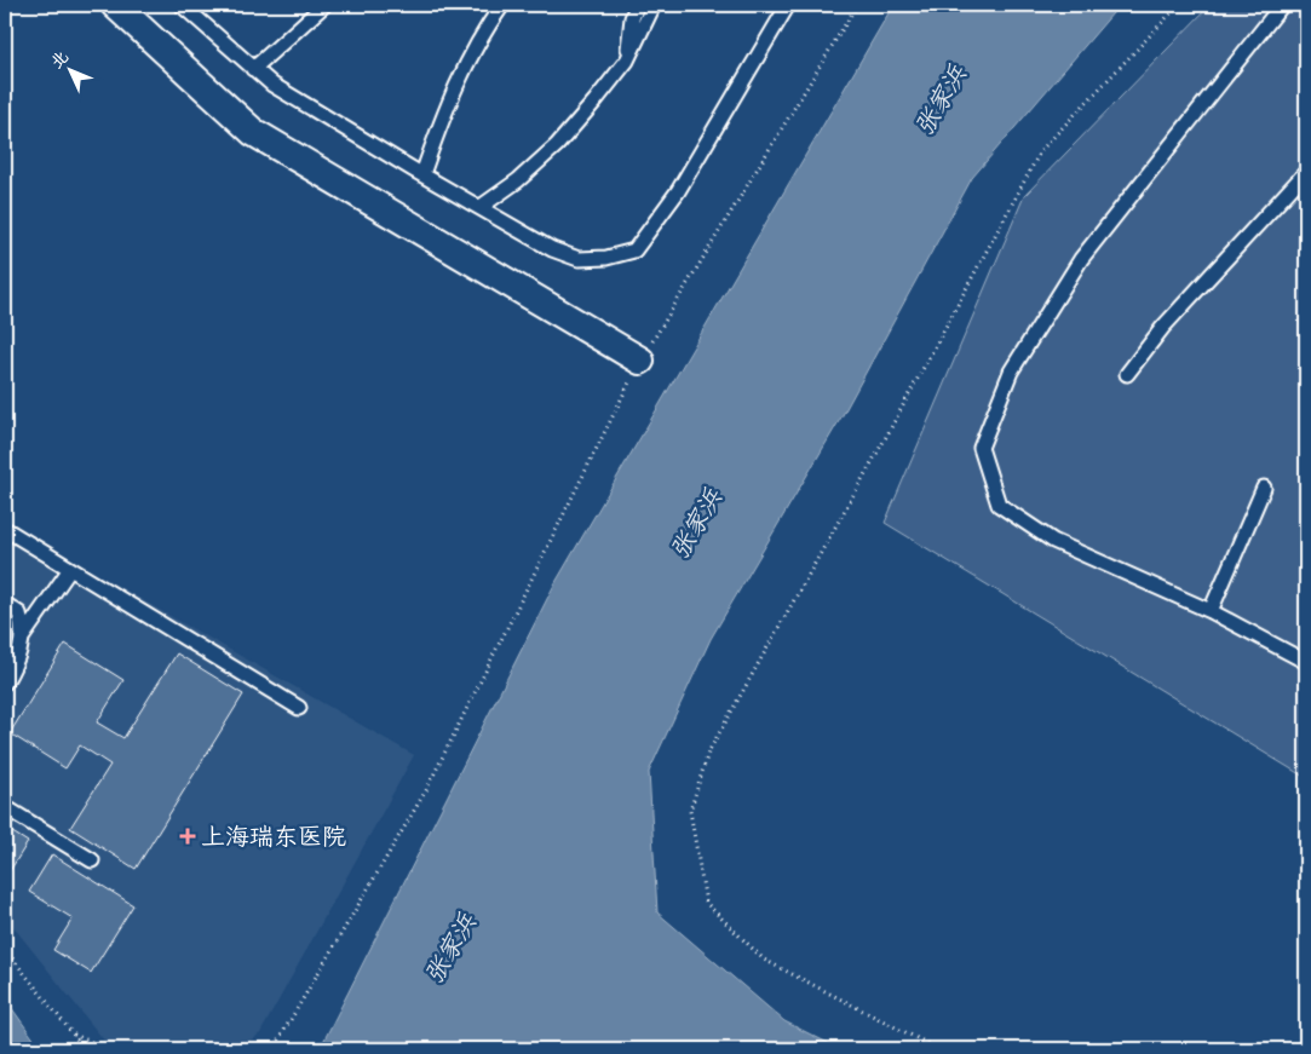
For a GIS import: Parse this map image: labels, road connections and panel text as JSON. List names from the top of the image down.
{
  "water": ["张家浜"],
  "places": {
    "health": ["上海瑞东医院"]
  },
  "north": "top left"
}
